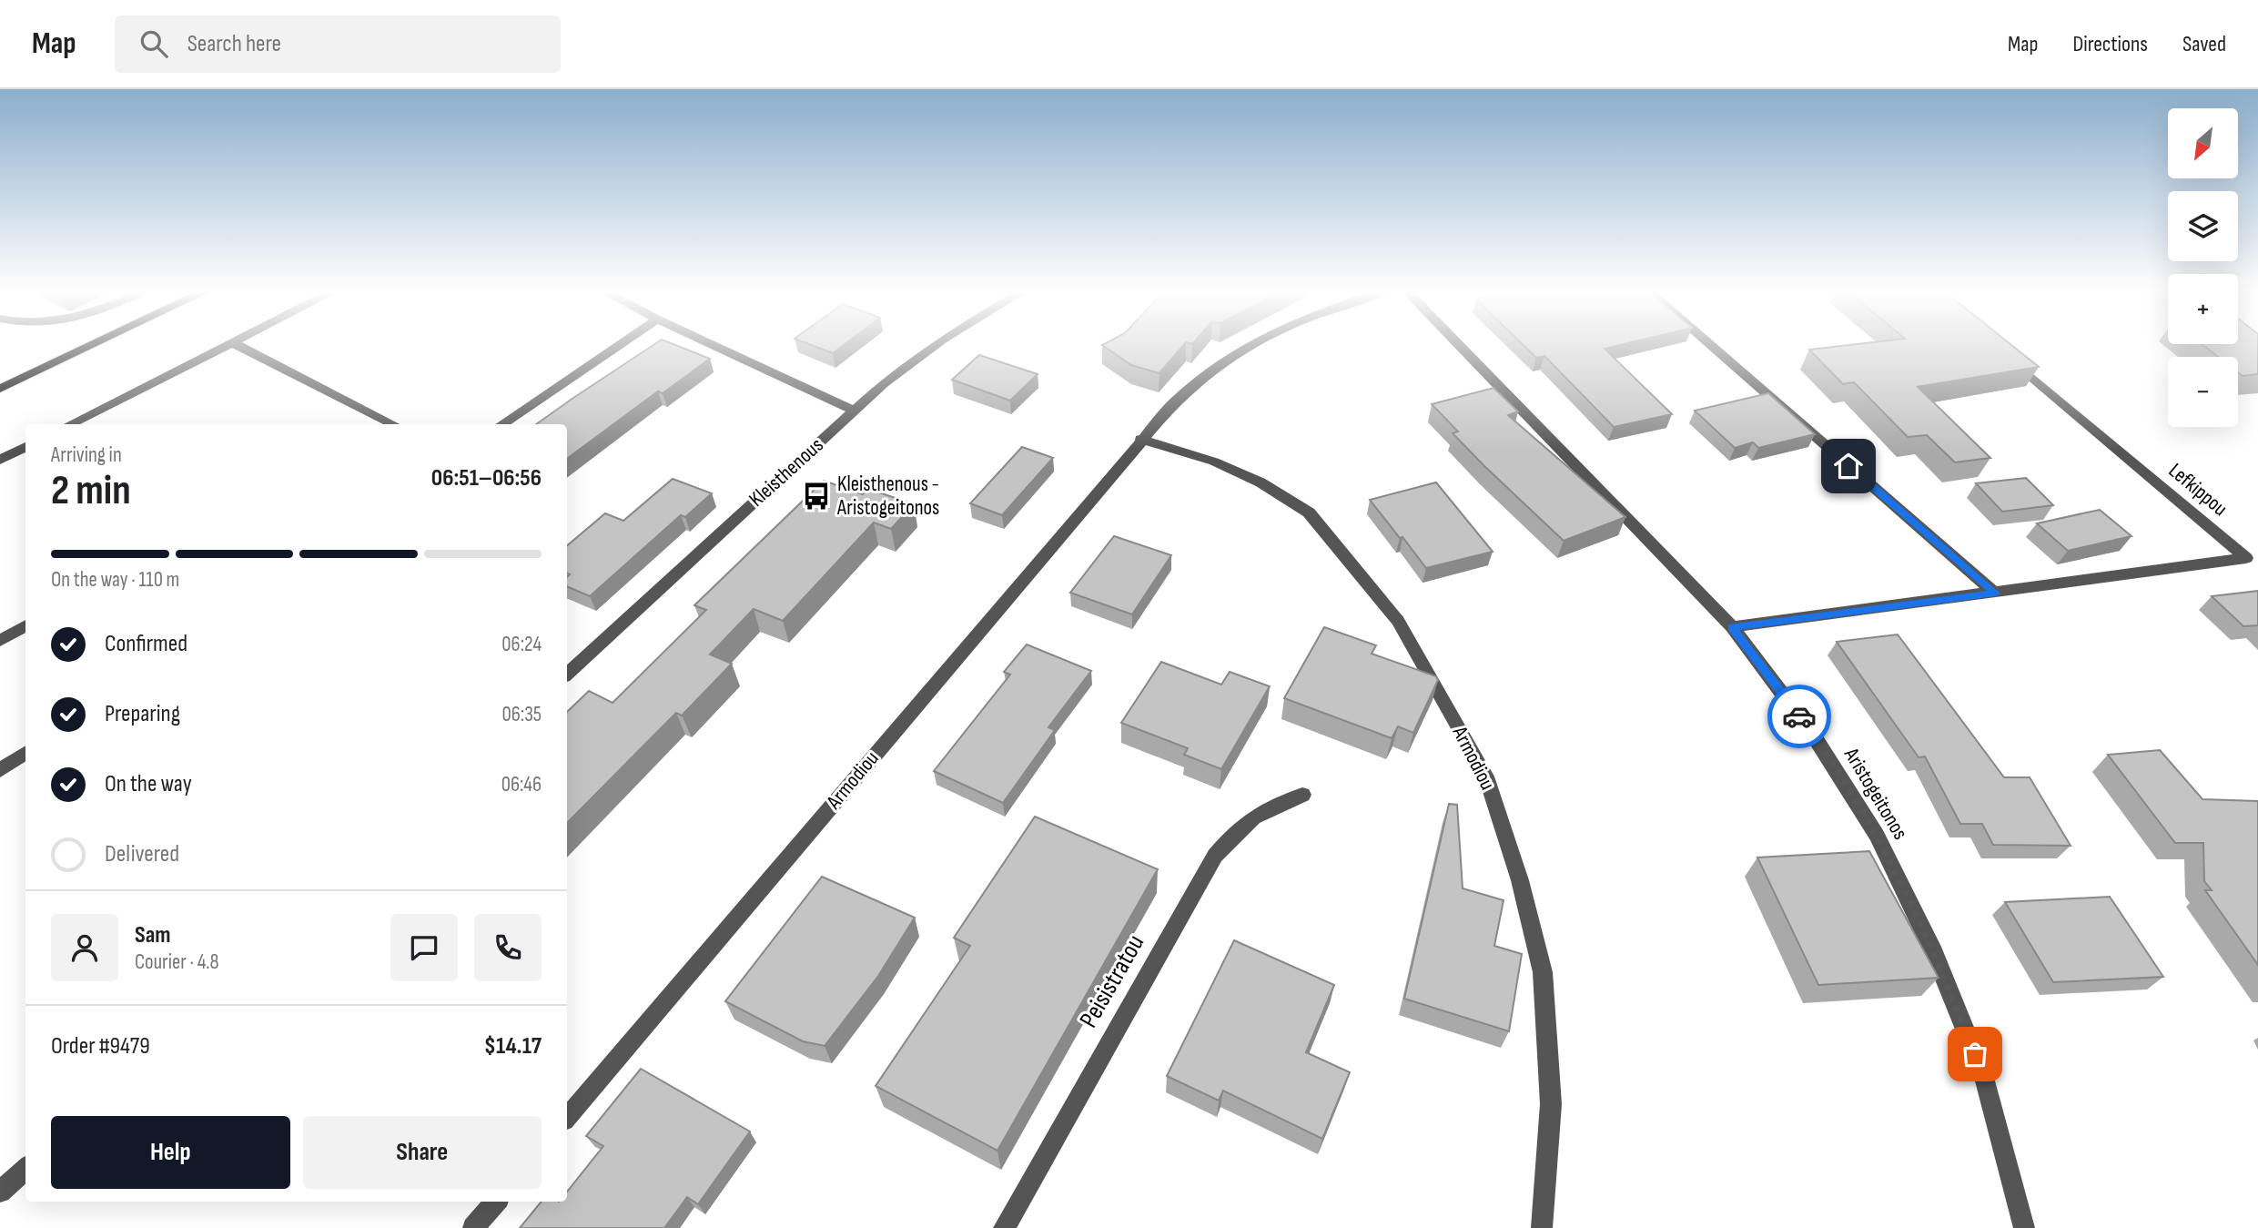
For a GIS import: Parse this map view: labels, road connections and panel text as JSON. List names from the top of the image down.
{
  "streets": {
    "street": [
      "Kleisthenous",
      "Lefkippou",
      "Armodiou",
      "Aristogeitonos",
      "Peisistratou"
    ]
  },
  "crossings": [
    ["Lefkippou", "Aristogeitonos"]
  ],
  "places": {
    "bus stop": ["Kleisthenous - Aristogeitonos"]
  },
  "north": "bottom left",
  "page": {
    "header": "Map",
    "search": "Search here",
    "nav": ["Map", "Directions", "Saved"],
    "map_buttons": ["+", "−"],
    "heading": ["2 min", "Arriving in", "06:51–06:56"],
    "panel": [
      "Sam",
      "Courier · 4.8",
      "Order #9479",
      "$14.17"
    ],
    "bar": "On the way · 110 m",
    "list": [
      ["Confirmed", "06:24"],
      ["Preparing", "06:35"],
      ["On the way", "06:46"],
      "Delivered"
    ],
    "buttons": ["Help", "Share"]
  }
}
